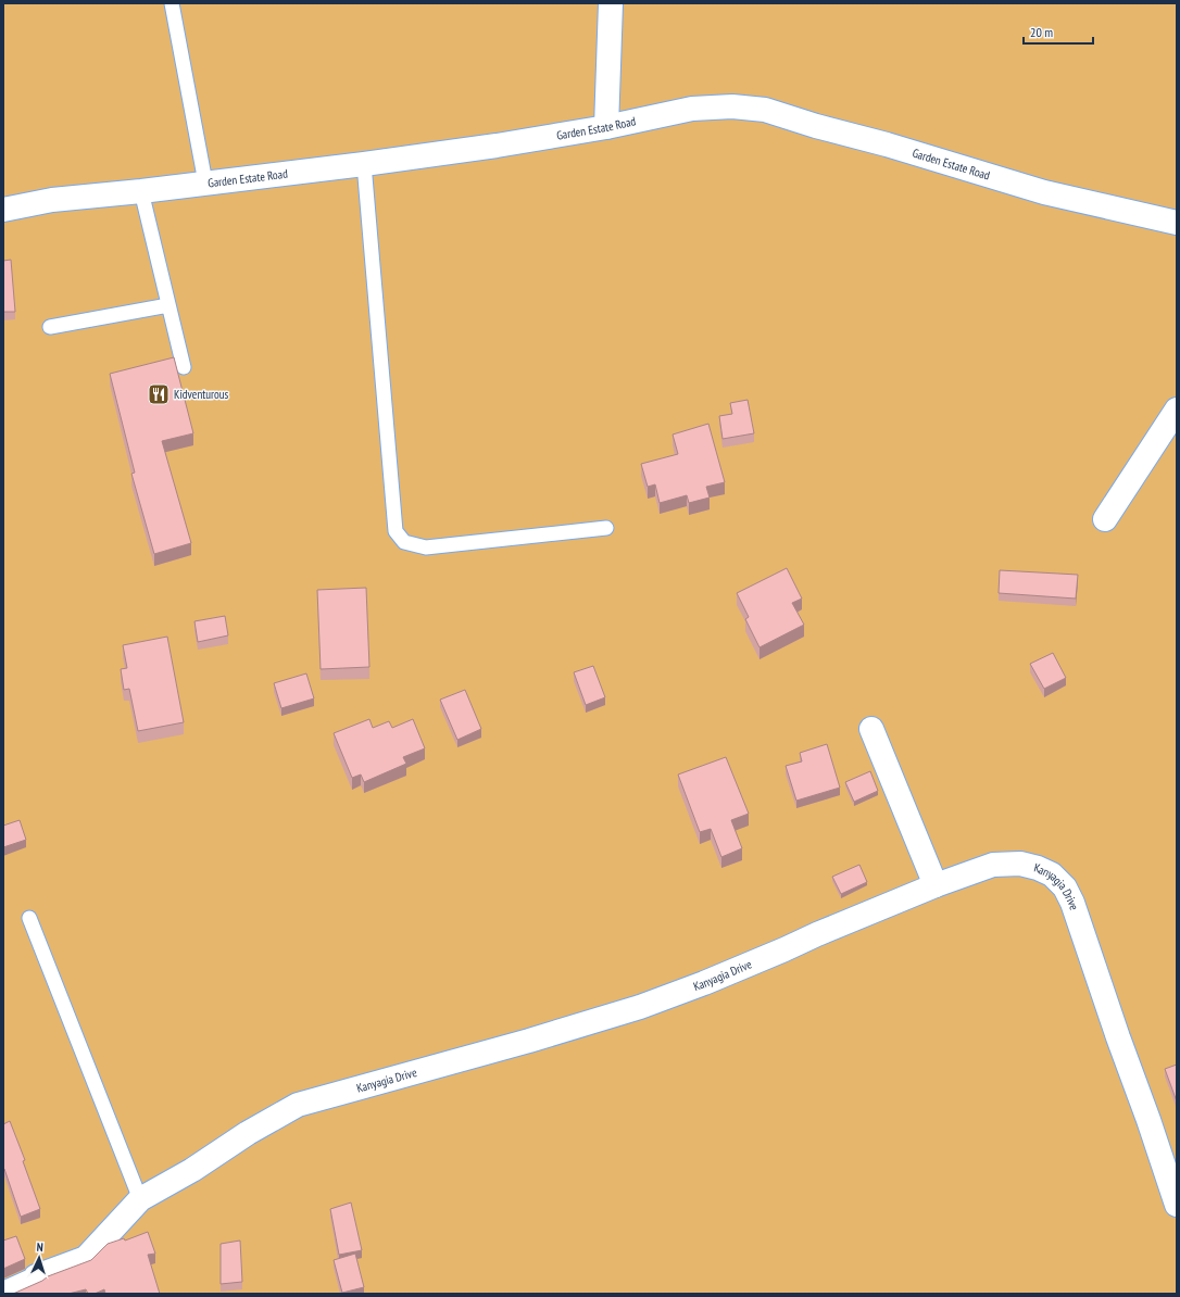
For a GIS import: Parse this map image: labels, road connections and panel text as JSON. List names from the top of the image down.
{
  "streets": {
    "street": ["Garden Estate Road", "Kanyagia Drive"]
  },
  "places": {
    "restaurant": ["Kidventurous"]
  },
  "scale_bar": "20 m",
  "north": "top"
}
